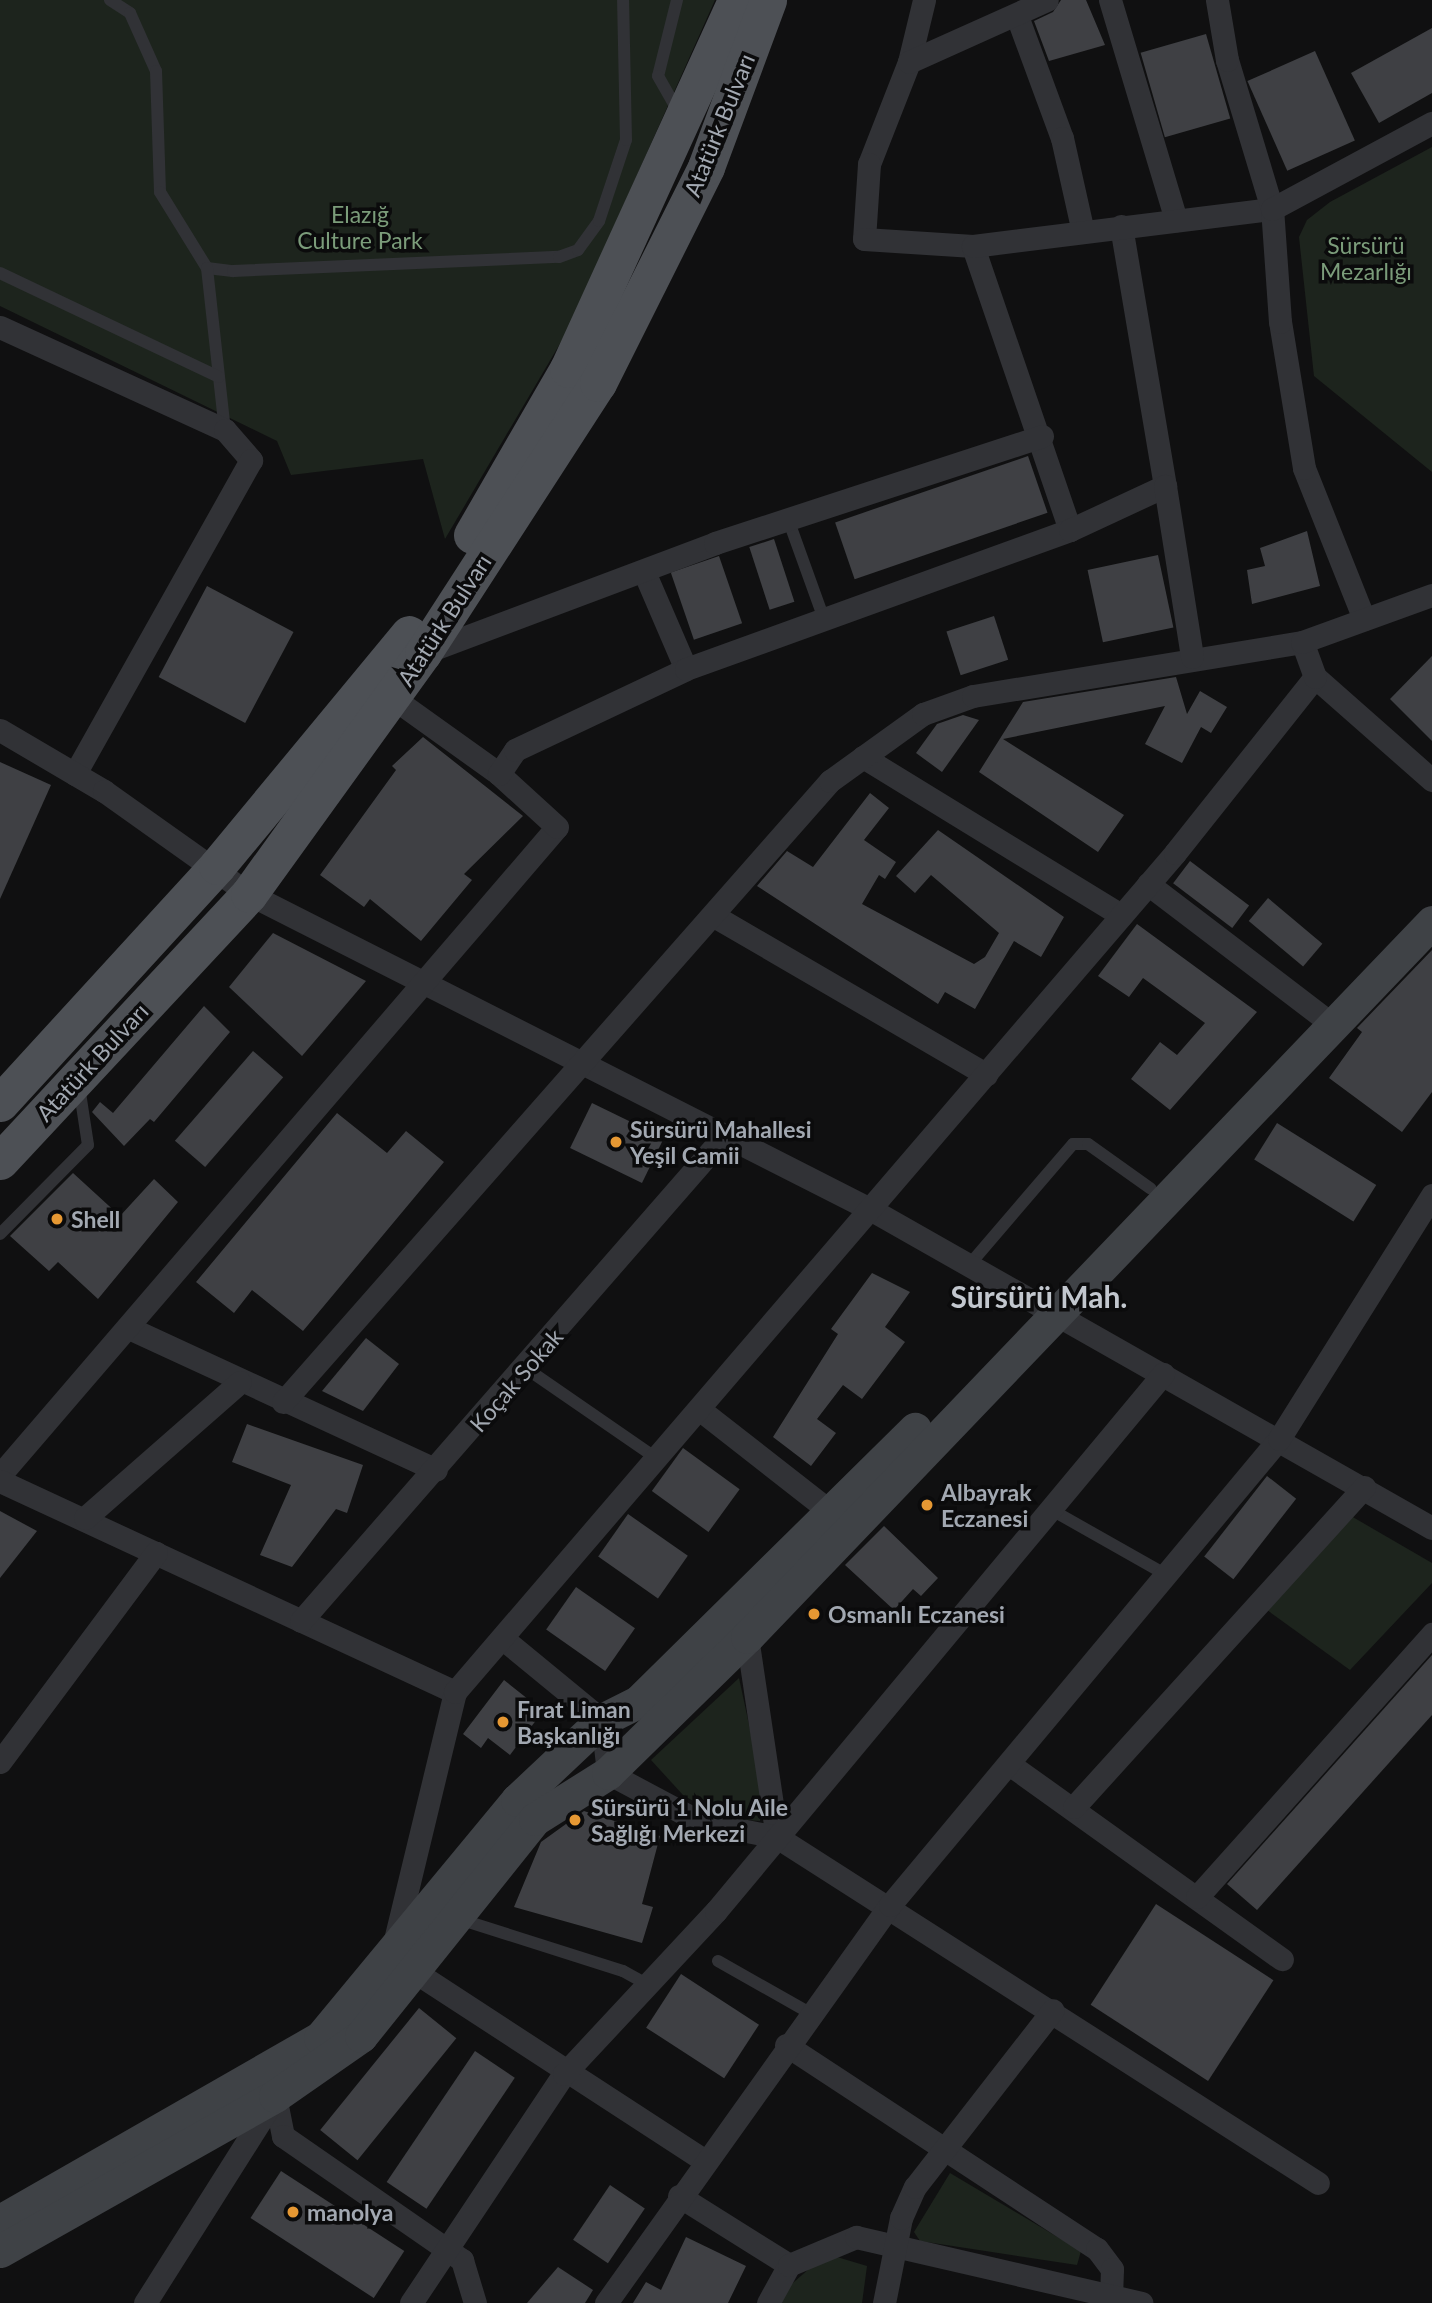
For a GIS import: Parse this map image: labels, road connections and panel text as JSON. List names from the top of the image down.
{
  "streets": {
    "main road": ["Atatürk Bulvarı"],
    "street": ["Koçak Sokak"]
  },
  "districts": ["Sürsürü Mah."],
  "parks": ["Elazığ Culture Park", "Sürsürü Mezarlığı"],
  "places": [
    "Sürsürü Mahallesi Yeşil Camii",
    "Shell",
    "Albayrak Eczanesi",
    "Osmanlı Eczanesi",
    "Fırat Liman Başkanlığı",
    "Sürsürü 1 Nolu Aile Sağlığı Merkezi",
    "manolya"
  ]
}
